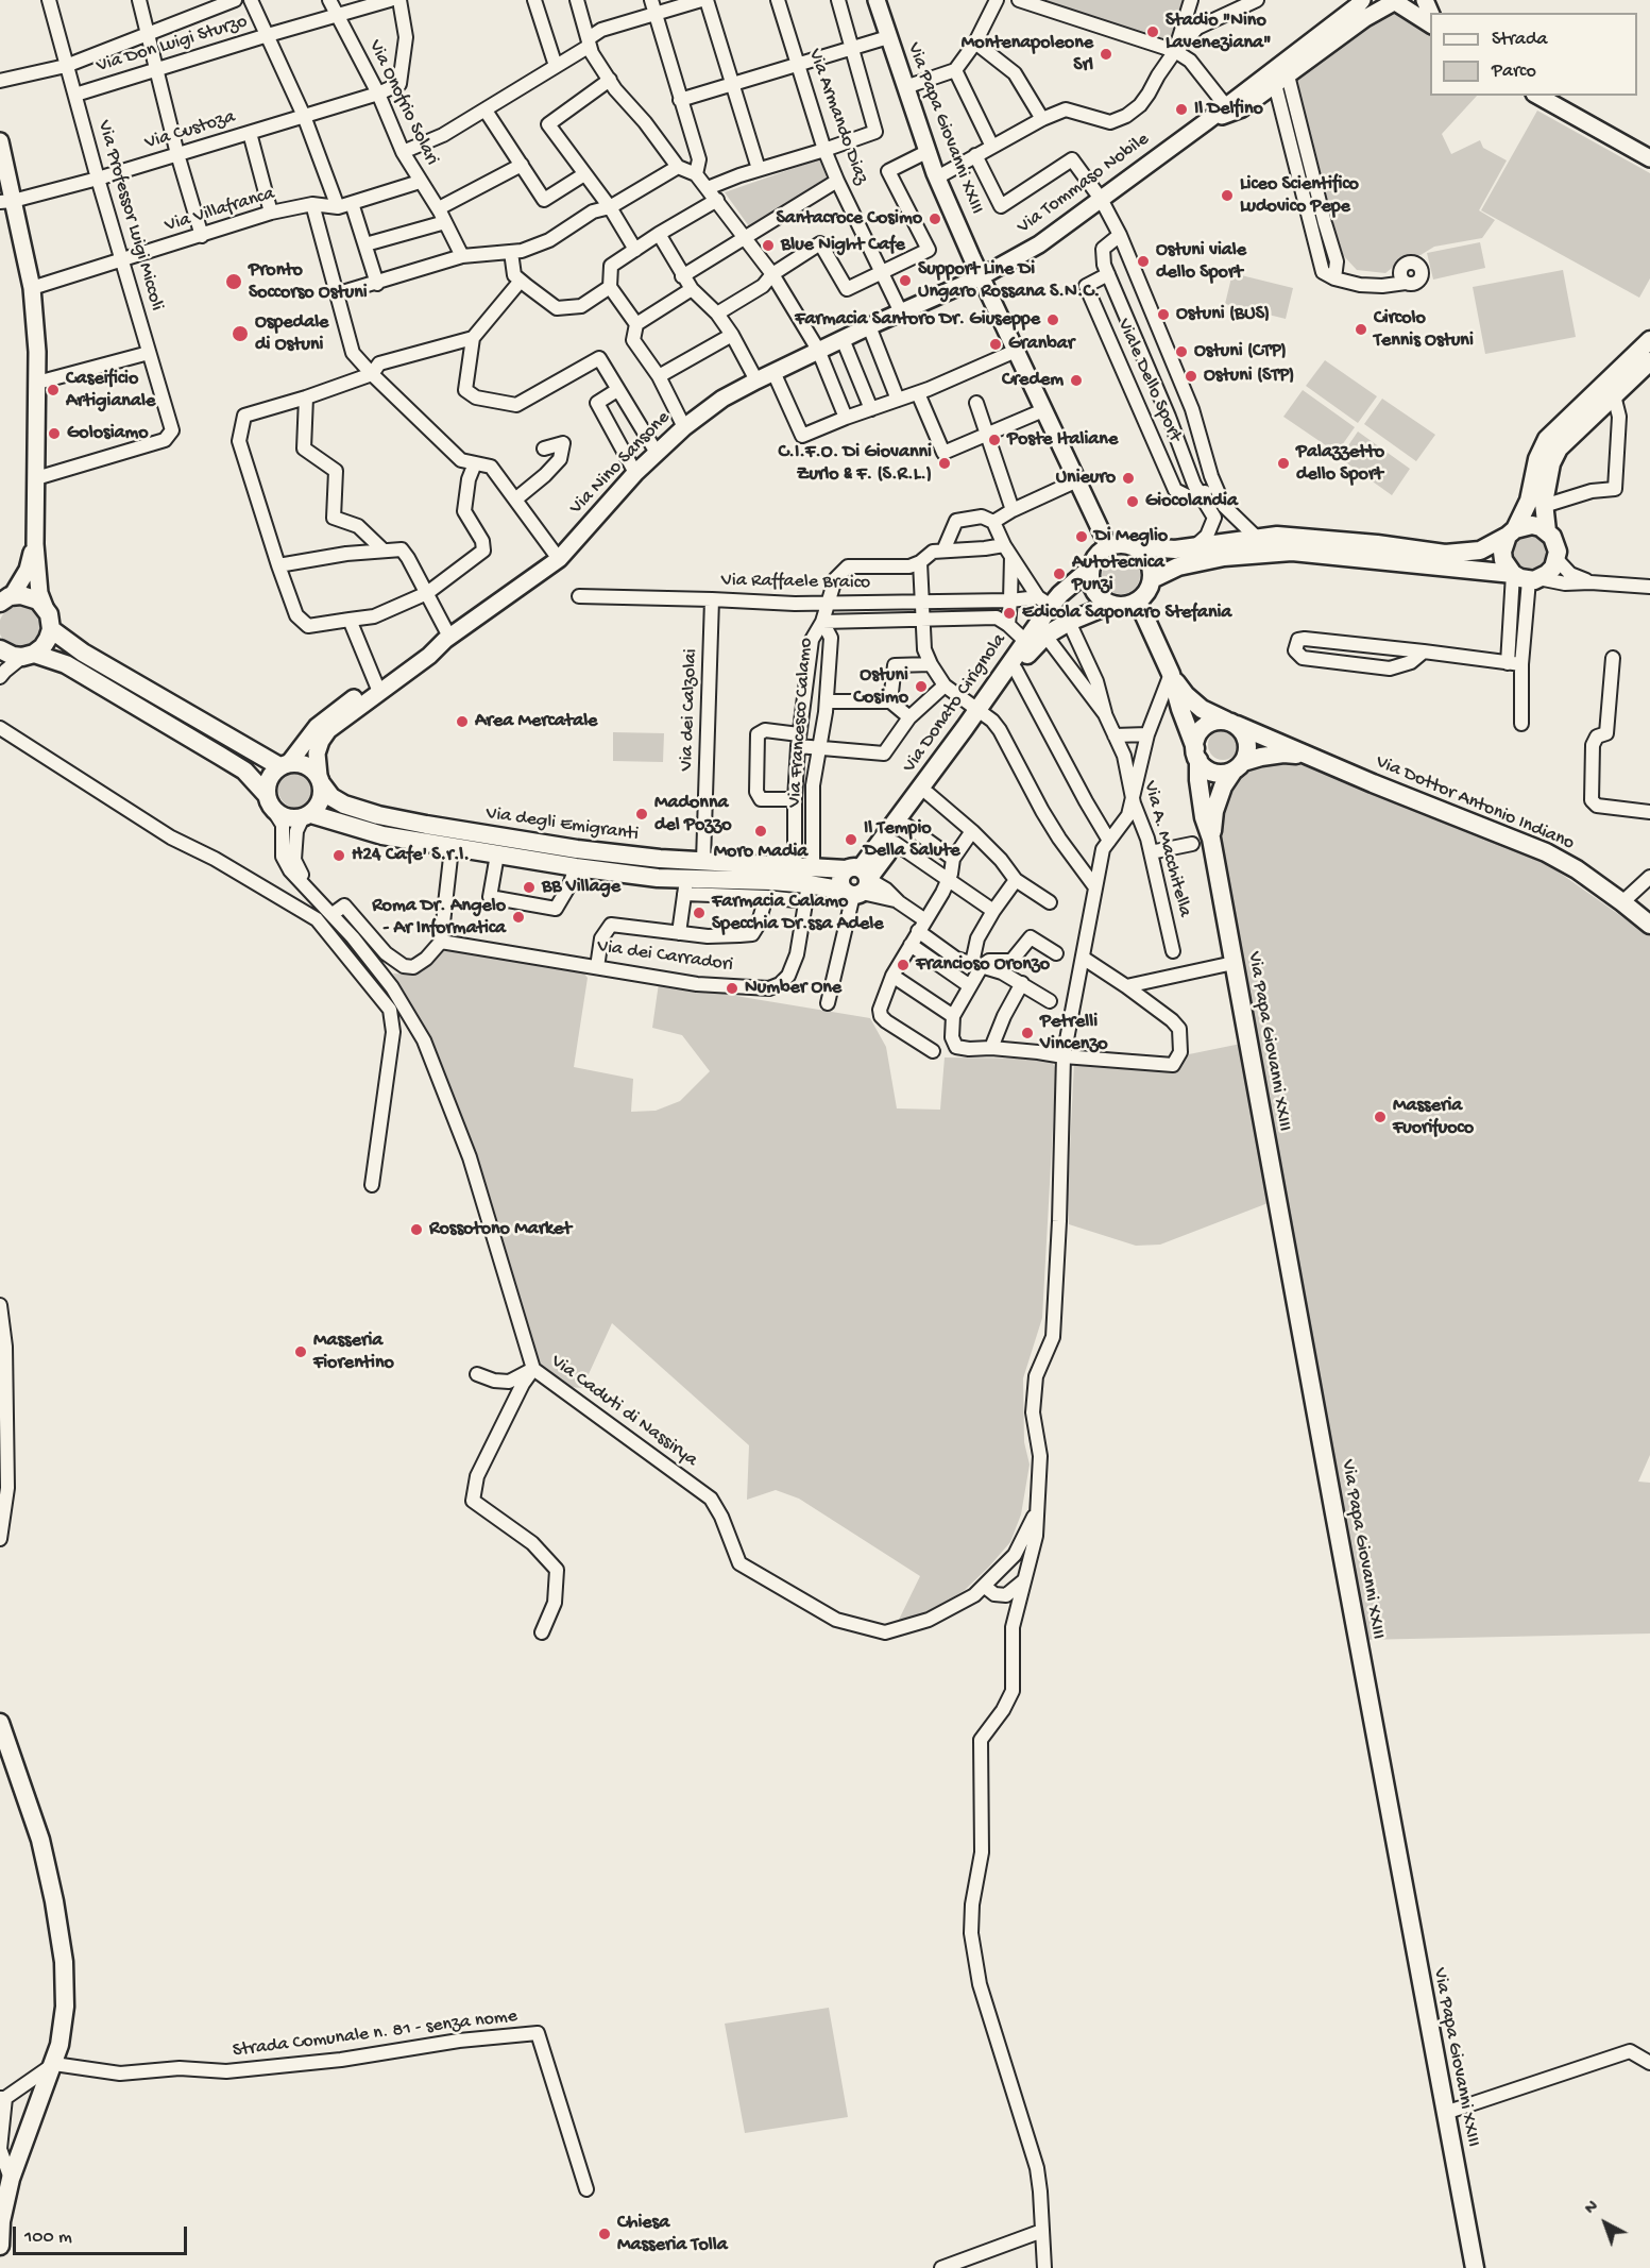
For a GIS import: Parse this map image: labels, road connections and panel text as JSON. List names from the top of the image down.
{
  "streets": {
    "main road": [
      "Via Papa Giovanni XXIII",
      "Via Donato Cirignola",
      "Via Dottor Antonio Indiano",
      "Via degli Emigranti"
    ],
    "street": [
      "Via Don Luigi Sturzo",
      "Via Onofrio Solari",
      "Via Armando Diaz",
      "Via Custoza",
      "Via Tommaso Nobile",
      "Via Villafranca",
      "Via Professor Luigi Miccoli",
      "Viale Dello Sport",
      "Via Nino Sansone",
      "Via Raffaele Braico",
      "Via dei Calzolai",
      "Via Francesco Calamo",
      "Via A. Macchitella",
      "Via dei Carradori",
      "Via Caduti di Nassirya",
      "Strada Comunale n. 81 - senza nome"
    ]
  },
  "crossings": [
    ["Via Don Luigi Sturzo", "Via Onofrio Solari"],
    ["Via Don Luigi Sturzo", "Via Professor Luigi Miccoli"],
    ["Via Onofrio Solari", "Via Custoza"],
    ["Via Onofrio Solari", "Via Villafranca"],
    ["Via Armando Diaz", "Via Nino Sansone"],
    ["Via Papa Giovanni XXIII", "Via Tommaso Nobile"],
    ["Via Papa Giovanni XXIII", "Via Nino Sansone"],
    ["Via Papa Giovanni XXIII", "Via Donato Cirignola"],
    ["Via Papa Giovanni XXIII", "Via Dottor Antonio Indiano"],
    ["Via Custoza", "Via Professor Luigi Miccoli"],
    ["Via Tommaso Nobile", "Viale Dello Sport"],
    ["Via Tommaso Nobile", "Via Nino Sansone"],
    ["Via Villafranca", "Via Professor Luigi Miccoli"],
    ["Via Nino Sansone", "Via degli Emigranti"],
    ["Via Nino Sansone", "Via Caduti di Nassirya"],
    ["Via Raffaele Braico", "Via Donato Cirignola"],
    ["Via Raffaele Braico", "Via dei Calzolai"],
    ["Via Raffaele Braico", "Via Francesco Calamo"],
    ["Via Donato Cirignola", "Via degli Emigranti"],
    ["Via dei Calzolai", "Via degli Emigranti"],
    ["Via Francesco Calamo", "Via degli Emigranti"],
    ["Via Francesco Calamo", "Via dei Carradori"],
    ["Via degli Emigranti", "Via dei Carradori"],
    ["Via degli Emigranti", "Via Caduti di Nassirya"]
  ],
  "places": [
    "Stadio \"Nino Laveneziana\"",
    "Montenapoleone Srl",
    "Il Delfino",
    "Liceo Scientifico Ludovico Pepe",
    "Santacroce Cosimo",
    "Blue Night Cafe",
    "Ostuni viale dello Sport",
    "Support Line Di Ungaro Rossana S.N.C.",
    "Pronto Soccorso Ostuni",
    "Ostuni (BUS)",
    "Farmacia Santoro Dr. Giuseppe",
    "Circolo Tennis Ostuni",
    "Ospedale di Ostuni",
    "Granbar",
    "Ostuni (CTP)",
    "Ostuni (STP)",
    "Credem",
    "Caseificio Artigianale",
    "Golosiamo",
    "Poste Italiane",
    "C.I.F.O. Di Giovanni Zurlo & F. (S.R.L.)",
    "Palazzetto dello Sport",
    "Unieuro",
    "Giocolandia",
    "Di Meglio",
    "Autotecnica Punzi",
    "Edicola Saponaro Stefania",
    "Ostuni Cosimo",
    "Area Mercatale",
    "Madonna del Pozzo",
    "Moro Madia",
    "Il Tempio Della Salute",
    "H24 Cafe' S.r.l.",
    "BB Village",
    "Farmacia Calamo Specchia Dr.ssa Adele",
    "Roma Dr. Angelo - Ar Informatica",
    "Francioso Oronzo",
    "Number One",
    "Petrelli Vincenzo",
    "Masseria Fuorifuoco",
    "Rossotono Market",
    "Masseria Fiorentino",
    "Chiesa Masseria Tolla"
  ],
  "legend": ["Strada", "Parco"],
  "scale_bar": "100 m",
  "north": "top left"
}
